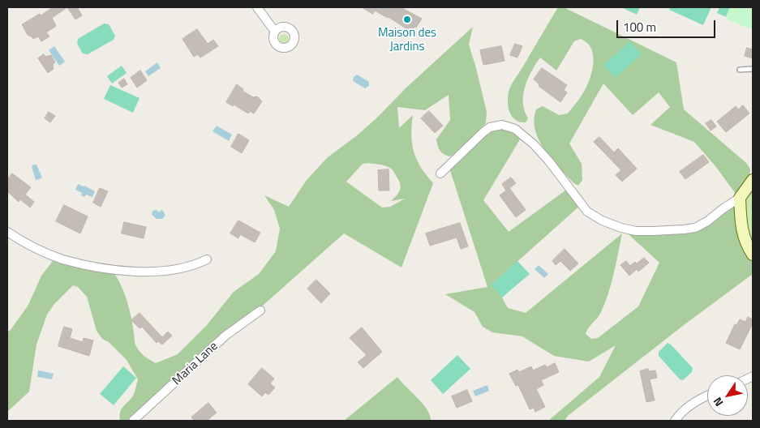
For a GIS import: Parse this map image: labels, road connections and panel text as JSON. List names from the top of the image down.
{
  "streets": {
    "street": ["Maria Lane"]
  },
  "places": ["Maison des Jardins"],
  "scale_bar": "100 m",
  "north": "bottom left"
}
